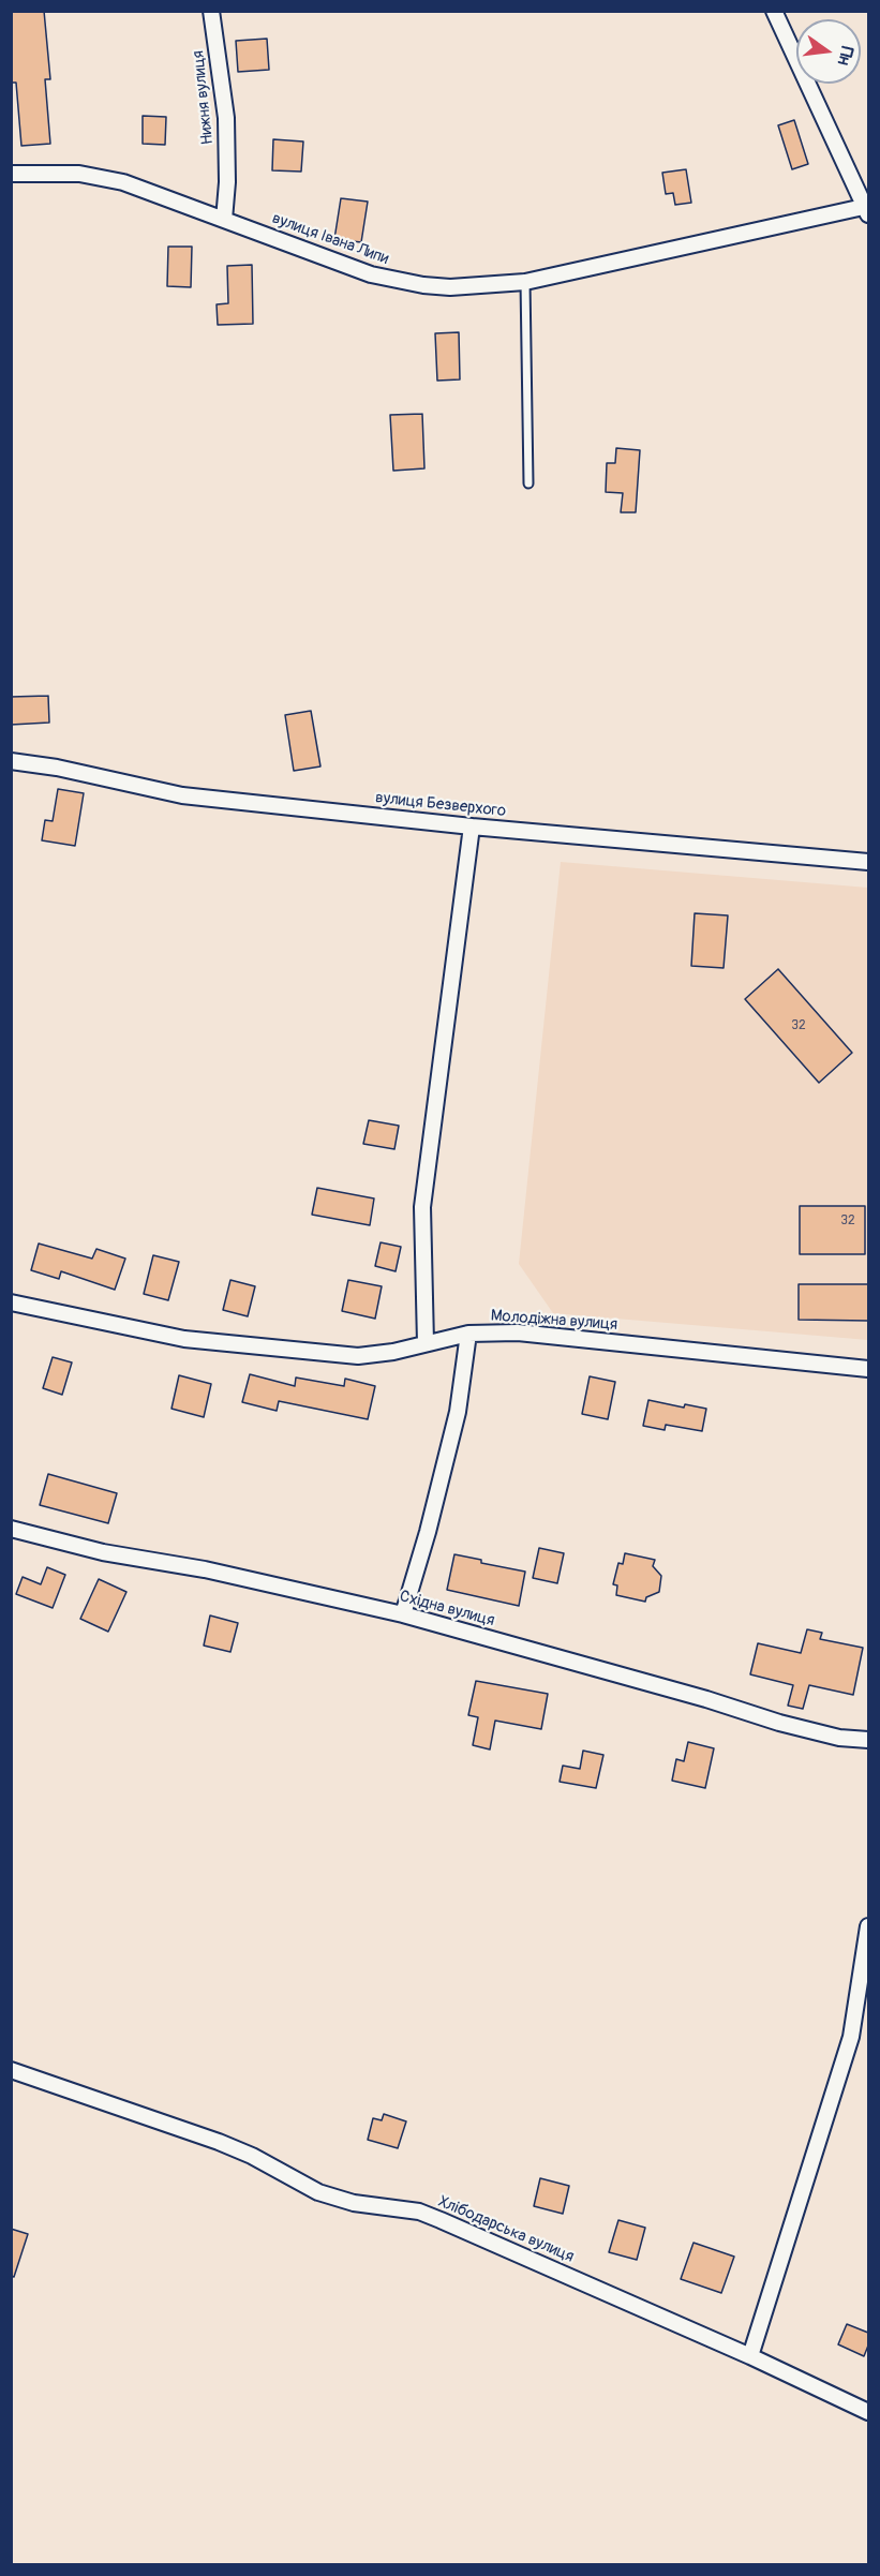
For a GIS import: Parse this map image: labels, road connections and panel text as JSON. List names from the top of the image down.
{
  "streets": {
    "street": [
      "Нижня вулиця",
      "вулиця Івана Липи",
      "вулиця Безверхого",
      "Молодіжна вулиця",
      "Східна вулиця",
      "Хлібодарська вулиця"
    ]
  },
  "crossings": [
    ["Нижня вулиця", "вулиця Івана Липи"]
  ],
  "house_numbers": ["32", "32"],
  "north": "right"
}
